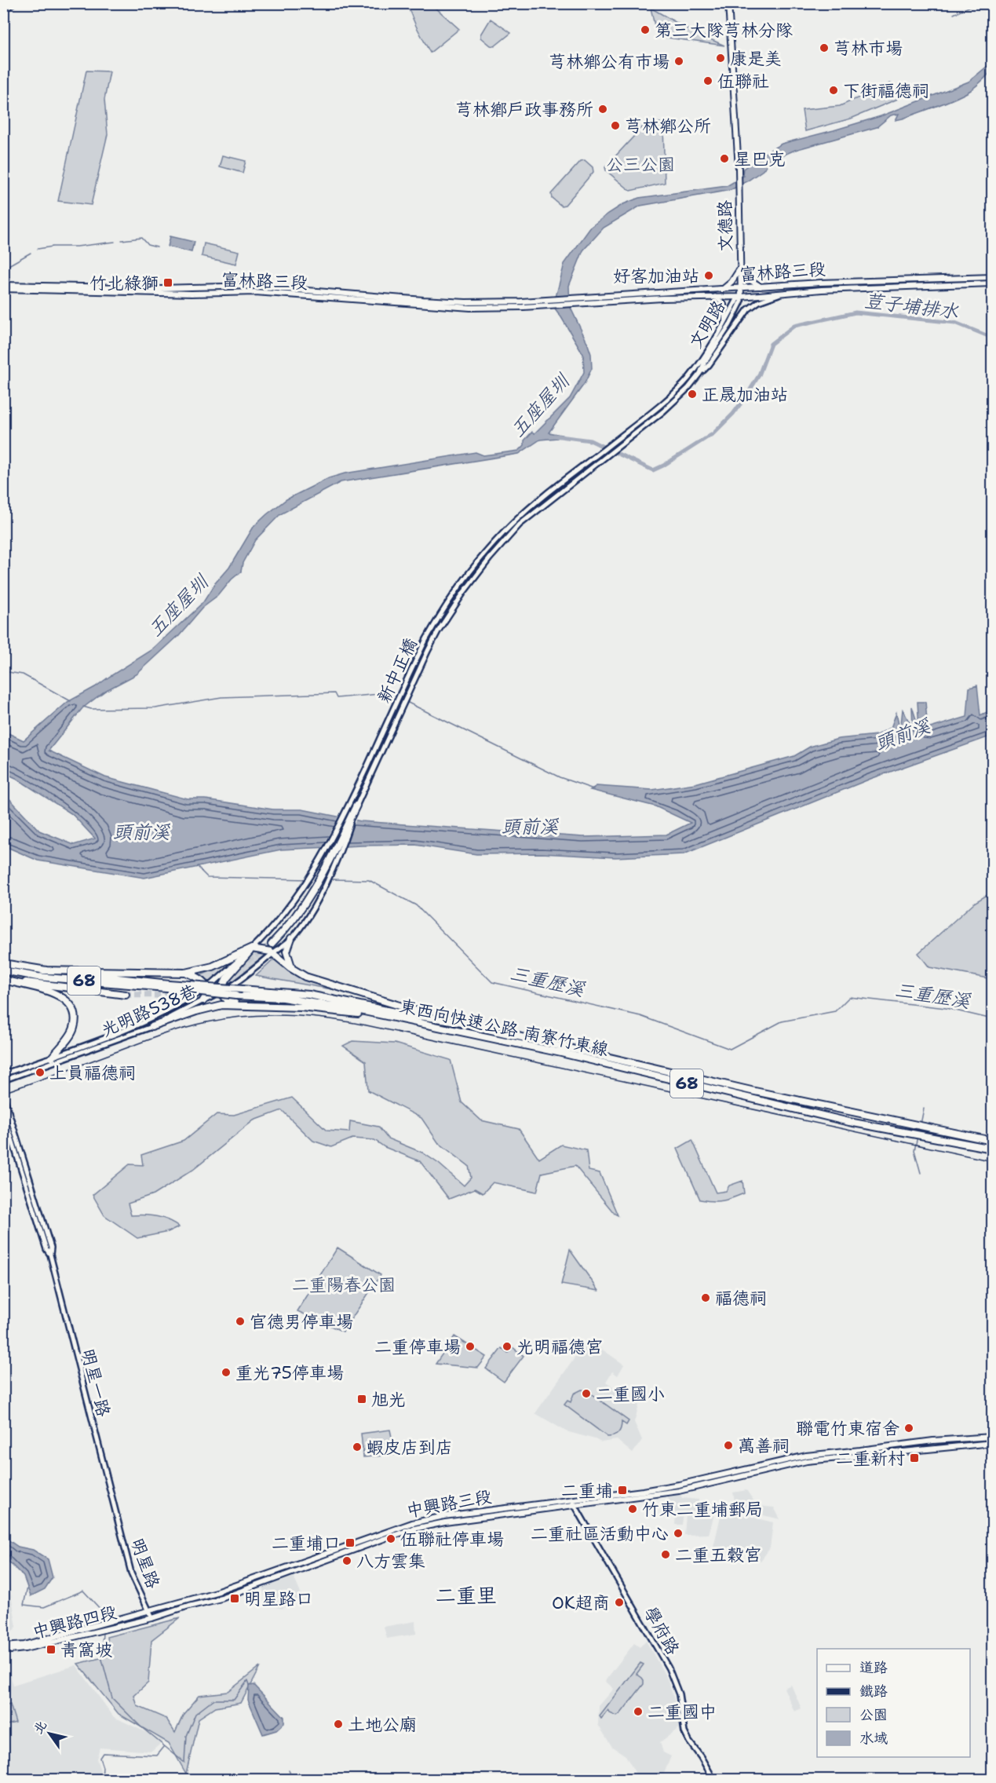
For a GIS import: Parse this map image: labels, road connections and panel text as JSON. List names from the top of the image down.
{
  "streets": {
    "highway": ["68", "東西向快速公路 南寮竹東線"],
    "main road": [
      "文德路",
      "富林路三段",
      "中興路三段",
      "中興路四段"
    ],
    "street": [
      "文明路",
      "新中正橋",
      "光明路538巷",
      "明星一路",
      "明星路",
      "學府路"
    ]
  },
  "crossings": [
    ["文德路", "富林路三段"],
    ["文德路", "文明路"],
    ["富林路三段", "文明路"],
    ["文明路", "新中正橋"],
    ["新中正橋", "光明路538巷"],
    ["明星一路", "明星路"],
    ["中興路三段", "明星路"],
    ["中興路三段", "中興路四段"],
    ["中興路三段", "學府路"],
    ["明星路", "中興路四段"]
  ],
  "districts": ["二重里"],
  "water": [
    "荳子埔排水",
    "五座屋圳",
    "頭前溪",
    "三重歷溪"
  ],
  "parks": ["公三公園", "二重陽春公園"],
  "places": {
    "other": [
      "第三大隊芎林分隊",
      "芎林市場",
      "康是美",
      "芎林鄉公有市場",
      "伍聯社",
      "下街福德祠",
      "芎林鄉戶政事務所",
      "芎林鄉公所",
      "星巴克",
      "好客加油站",
      "正晟加油站",
      "上員福德祠",
      "福德祠",
      "官德男停車場",
      "二重停車場",
      "光明福德宮",
      "重光75停車場",
      "二重國小",
      "聯電竹東宿舍",
      "萬善祠",
      "蝦皮店到店",
      "竹東二重埔郵局",
      "二重社區活動中心",
      "伍聯社停車場",
      "二重五穀宮",
      "八方雲集",
      "OK超商",
      "二重國中",
      "土地公廟"
    ],
    "transit": [
      "竹北綠獅",
      "旭光",
      "二重新村",
      "二重埔",
      "二重埔口",
      "明星路口",
      "青窩坡"
    ]
  },
  "legend": [
    "道路",
    "鐵路",
    "公園",
    "水域"
  ],
  "north": "top left"
}
